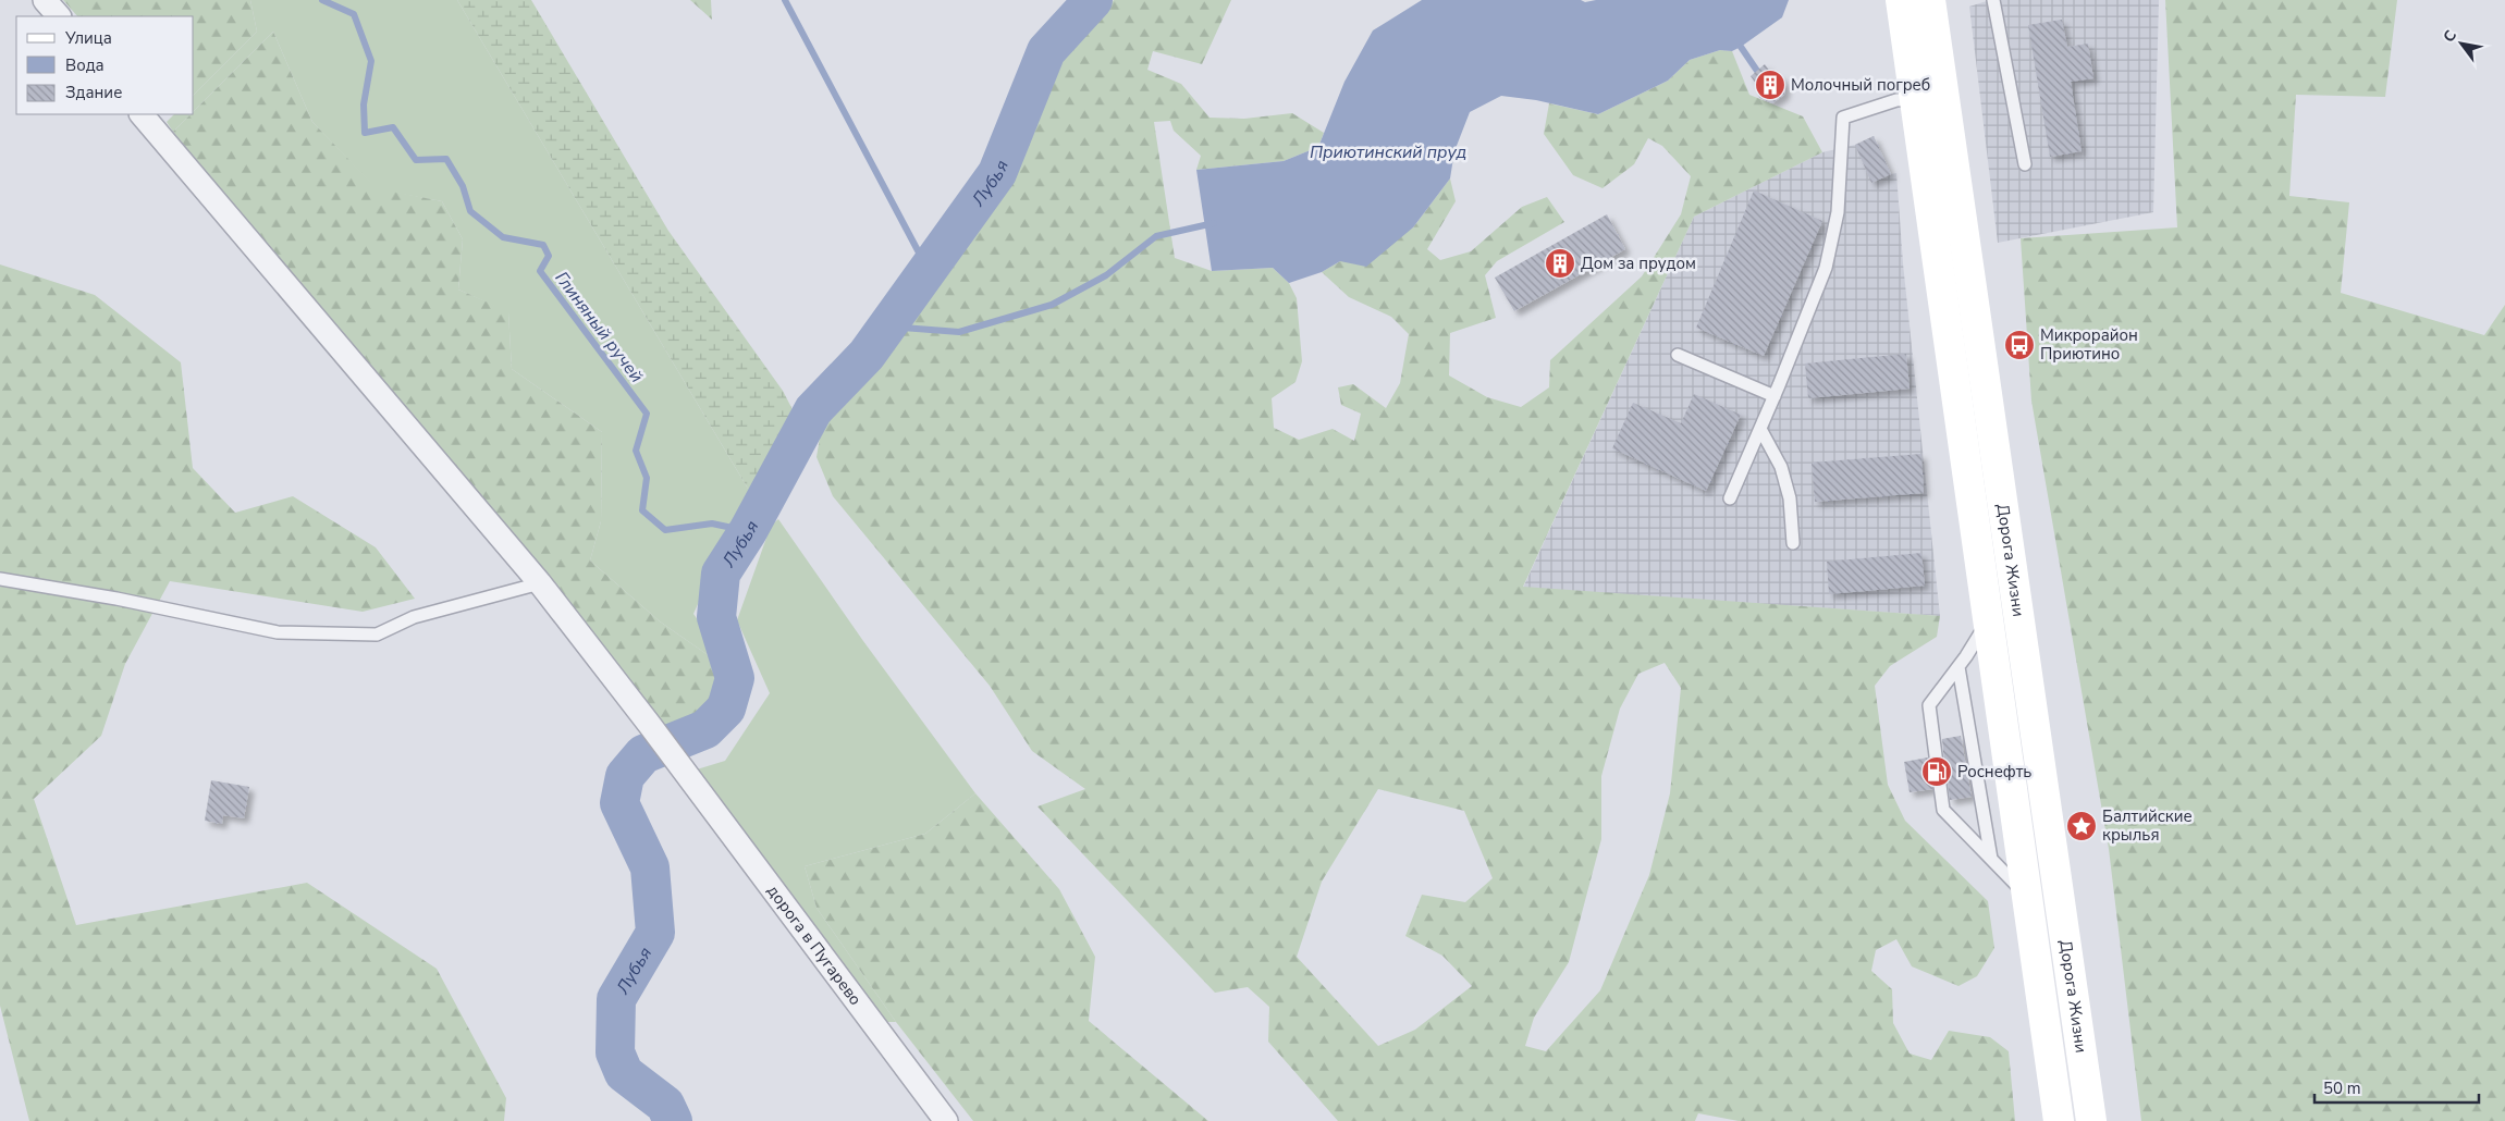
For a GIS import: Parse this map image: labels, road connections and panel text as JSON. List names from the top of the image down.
{
  "streets": {
    "main road": ["Дорога Жизни"],
    "street": ["дорога в Пугарево"]
  },
  "water": ["Приютинский пруд", "Лубья", "Глиняный ручей"],
  "places": {
    "building": ["Молочный погреб", "Дом за прудом"],
    "bus stop": ["Микрорайон Приютино"],
    "fuel station": ["Роснефть"],
    "place": ["Балтийские крылья"]
  },
  "legend": ["Улица", "Вода", "Здание"],
  "scale_bar": "50 m",
  "north": "top left"
}
